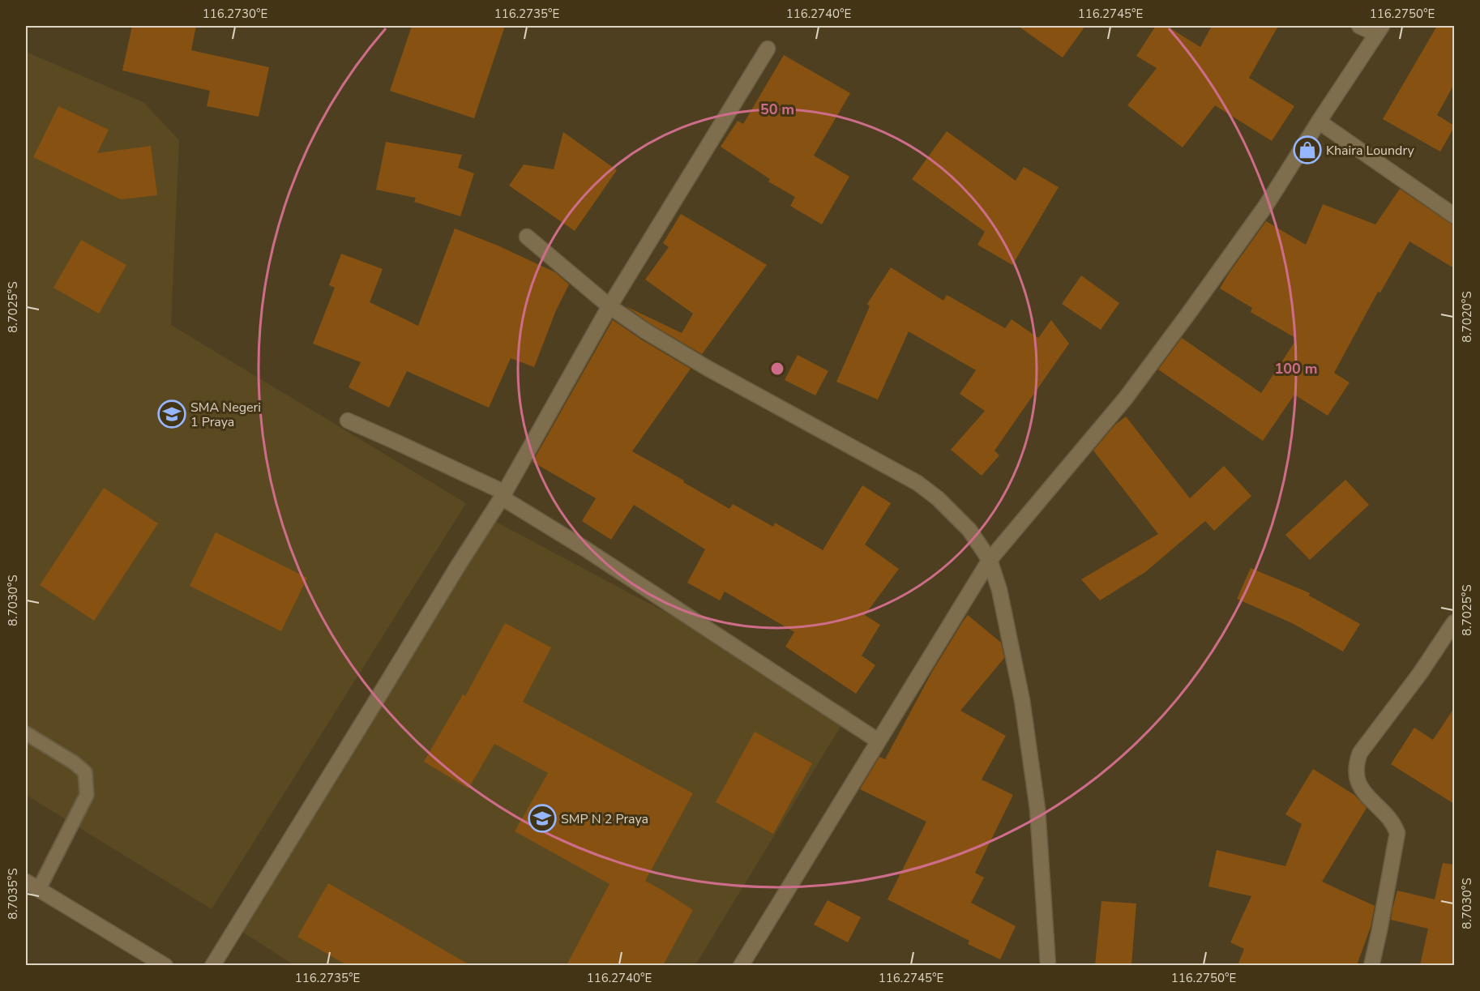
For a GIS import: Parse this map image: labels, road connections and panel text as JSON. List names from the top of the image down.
{
  "places": {
    "shop": ["Khaira Loundry"],
    "school or university": ["SMA Negeri 1 Praya", "SMP N 2 Praya"]
  },
  "coordinates": [
    "116.2730°E",
    "116.2735°E",
    "116.2740°E",
    "116.2745°E",
    "116.2750°E",
    "8.7025°S",
    "8.7020°S",
    "8.7030°S",
    "8.7035°S"
  ],
  "rings": ["50 m", "100 m"]
}
